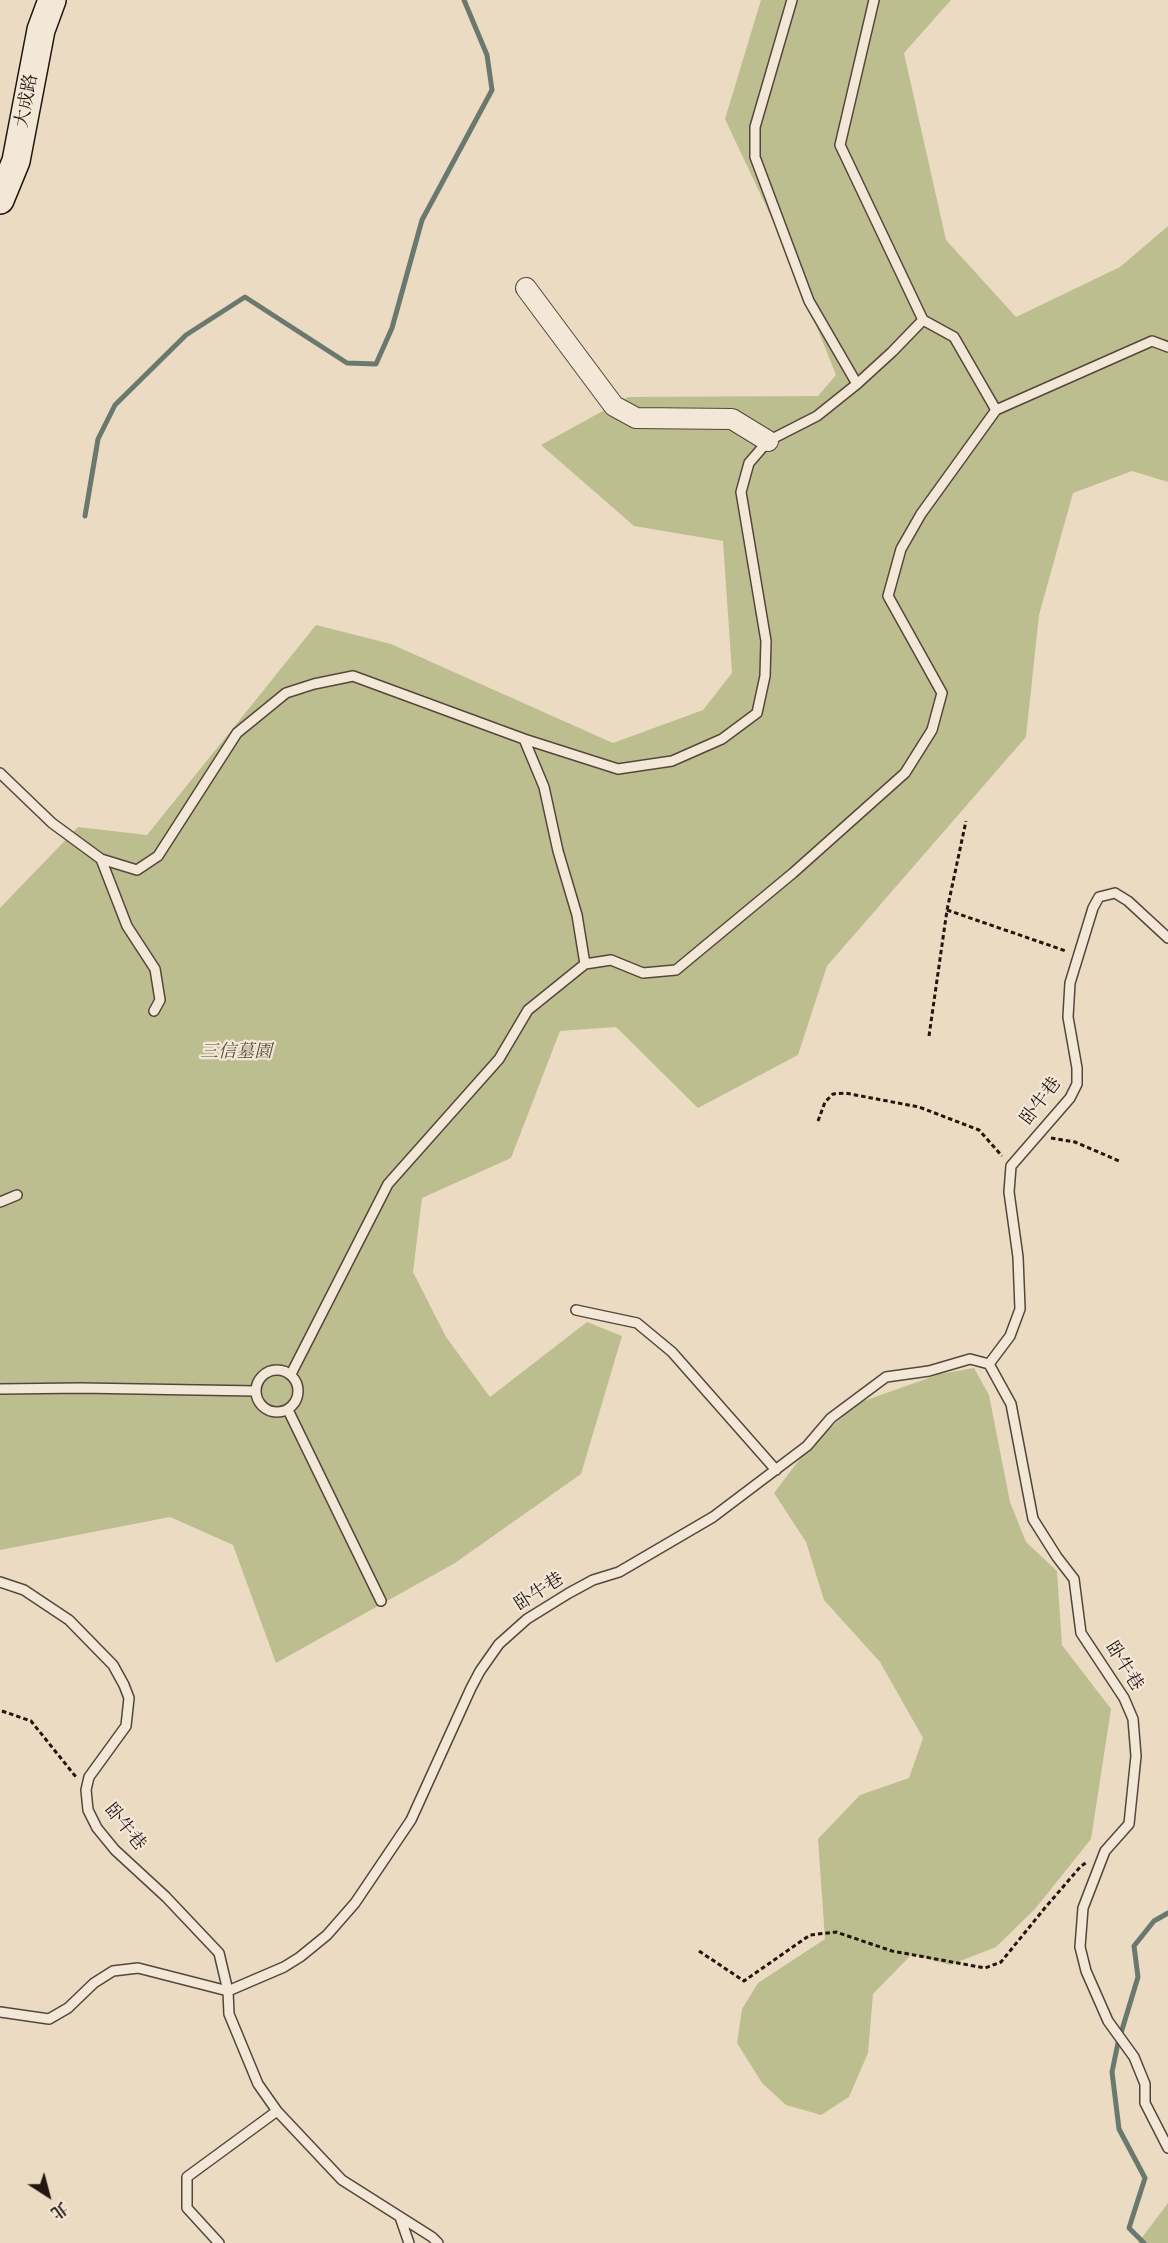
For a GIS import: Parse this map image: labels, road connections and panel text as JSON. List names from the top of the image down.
{
  "streets": {
    "street": ["大成路"],
    "lane": ["卧牛巷"]
  },
  "parks": ["三信墓園"],
  "north": "bottom right"
}
